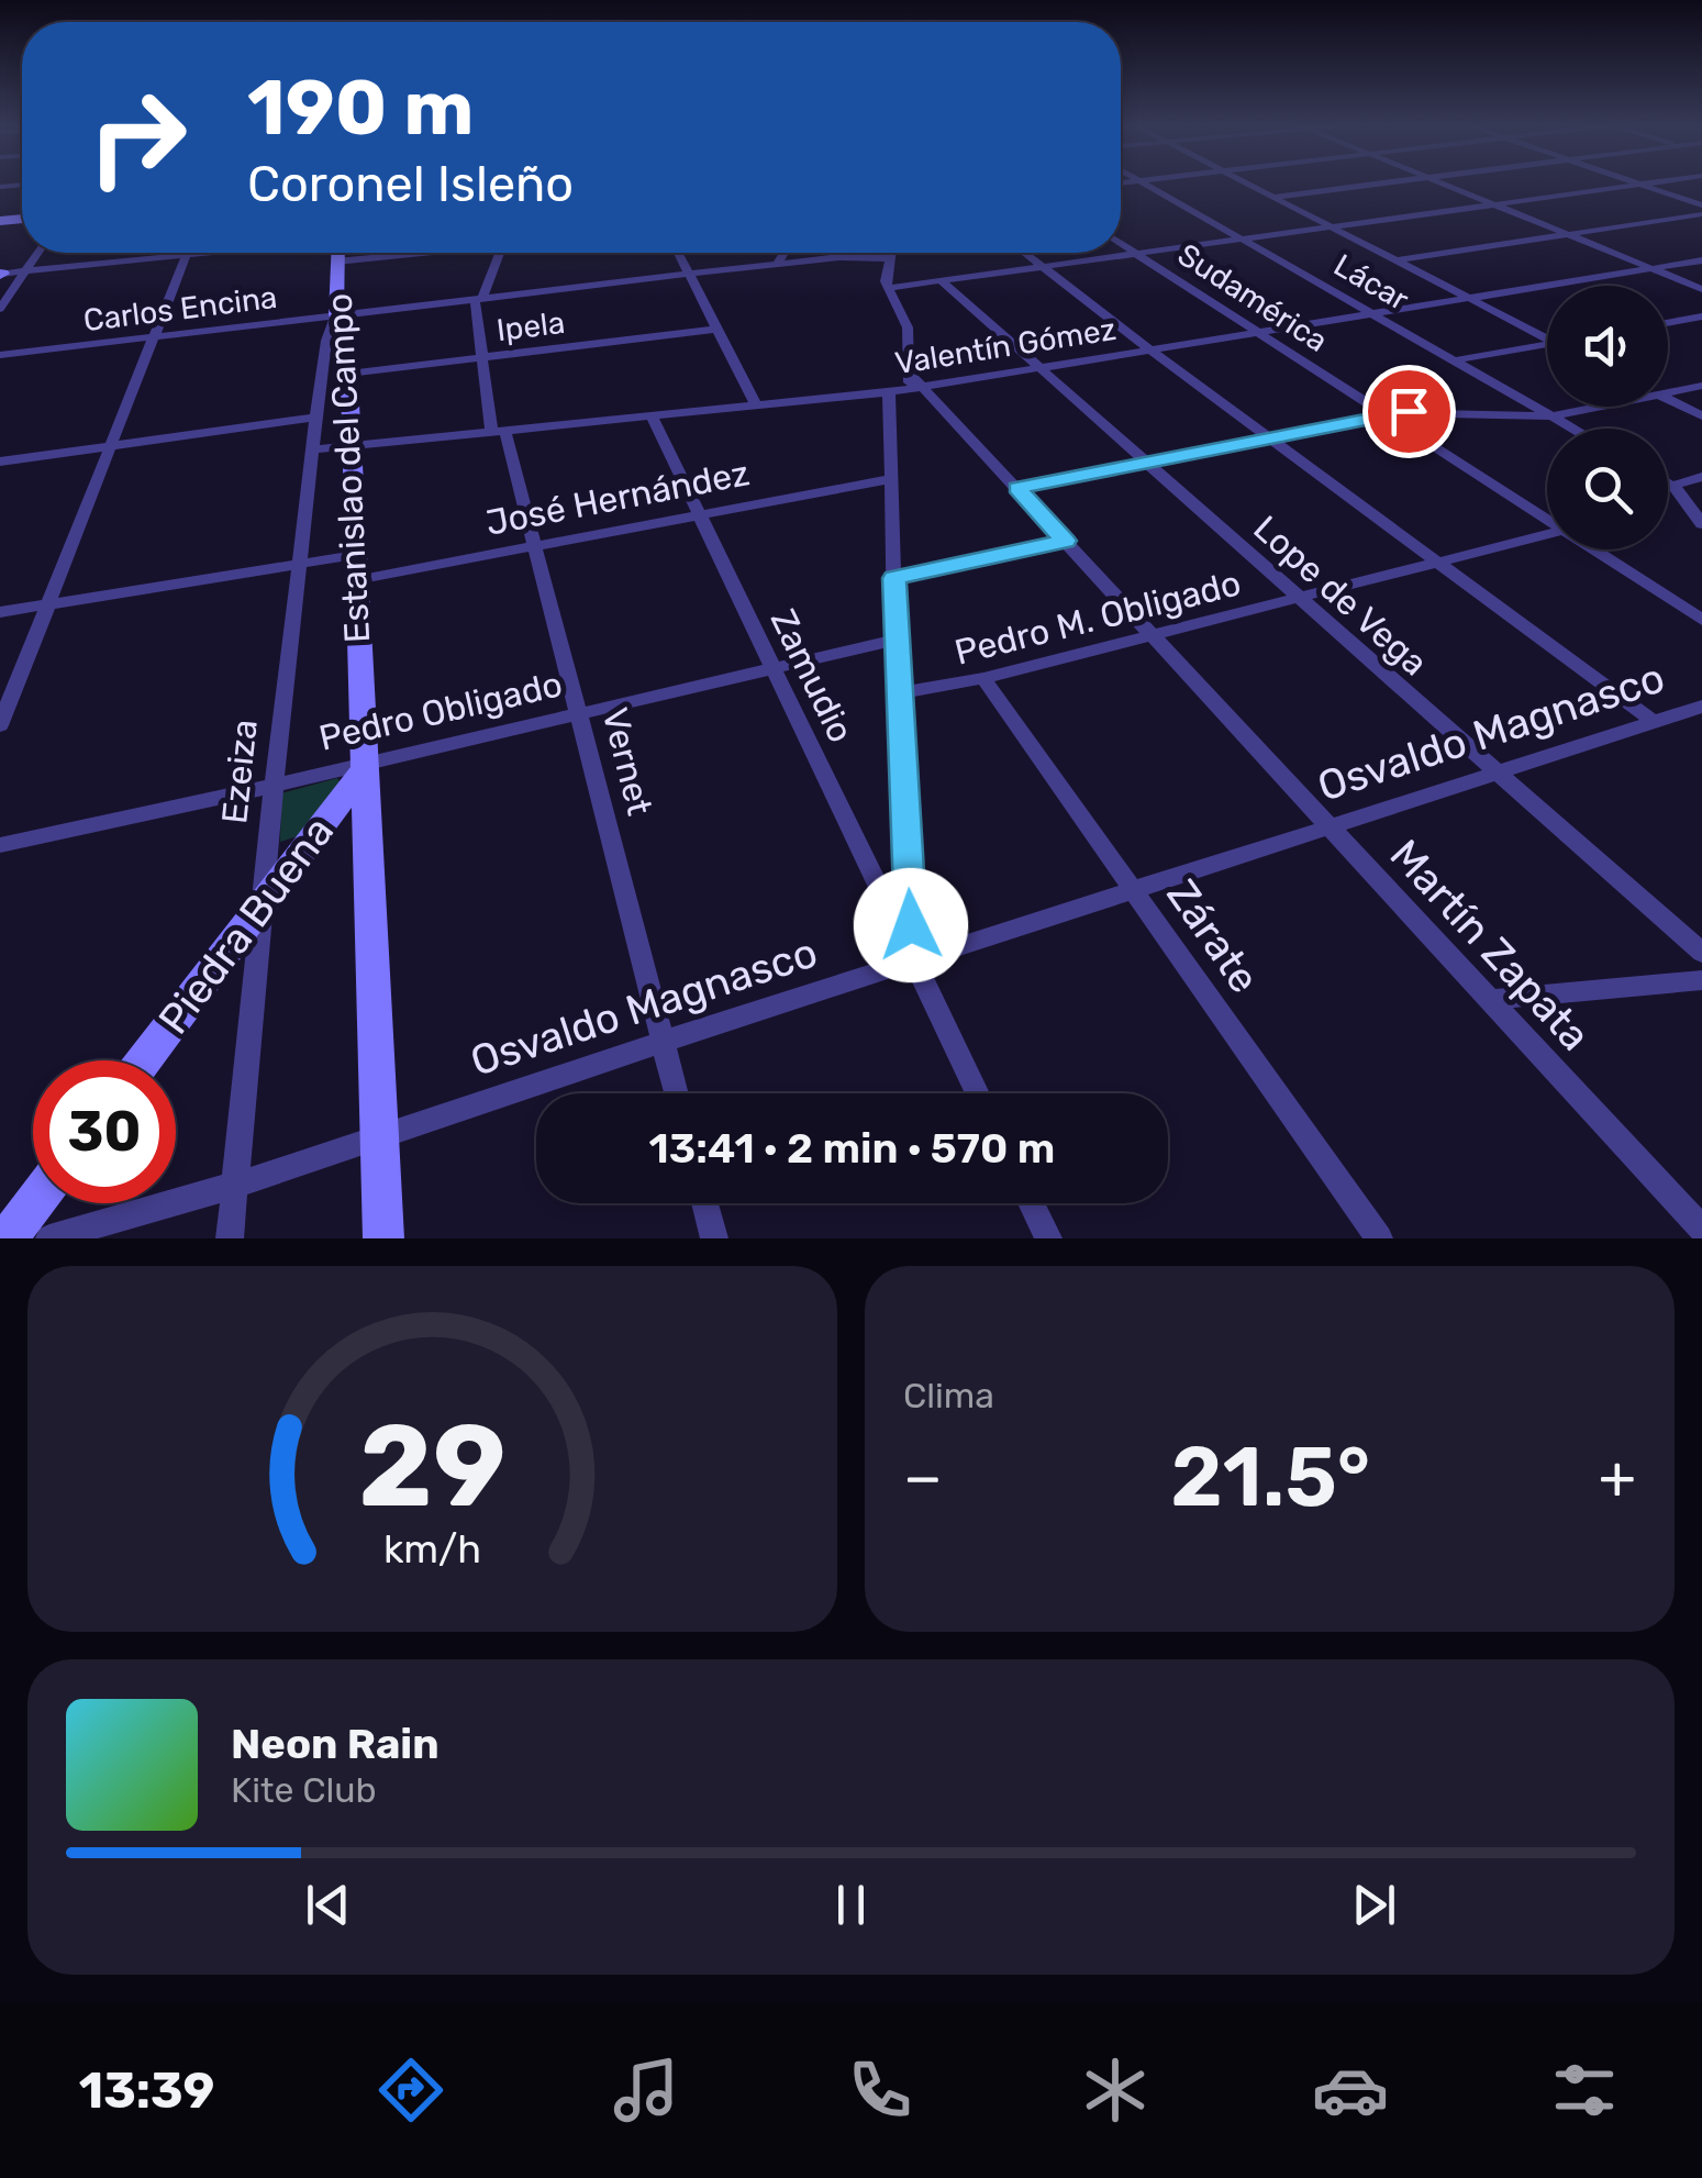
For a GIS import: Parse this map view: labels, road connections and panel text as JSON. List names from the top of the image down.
{
  "streets": {
    "street": [
      "Lácar",
      "Sudamérica",
      "Carlos Encina",
      "Ipela",
      "Valentín Gómez",
      "Estanislao del Campo",
      "José Hernández",
      "Lope de Vega",
      "Pedro M. Obligado",
      "Zamudio",
      "Pedro Obligado",
      "Osvaldo Magnasco",
      "Vernet",
      "Ezeiza",
      "Piedra Buena",
      "Zárate",
      "Martín Zapata"
    ]
  },
  "crossings": [
    ["Lácar", "Valentín Gómez"],
    ["Sudamérica", "Valentín Gómez"],
    ["Carlos Encina", "Estanislao del Campo"],
    ["Carlos Encina", "Vernet"],
    ["Carlos Encina", "Ezeiza"],
    ["Ipela", "Estanislao del Campo"],
    ["Ipela", "Vernet"],
    ["Valentín Gómez", "Estanislao del Campo"],
    ["Valentín Gómez", "Lope de Vega"],
    ["Valentín Gómez", "Zamudio"],
    ["Valentín Gómez", "Vernet"],
    ["Valentín Gómez", "Ezeiza"],
    ["Valentín Gómez", "Martín Zapata"],
    ["Estanislao del Campo", "José Hernández"],
    ["Estanislao del Campo", "Pedro Obligado"],
    ["Estanislao del Campo", "Osvaldo Magnasco"],
    ["Estanislao del Campo", "Ezeiza"],
    ["Estanislao del Campo", "Piedra Buena"],
    ["José Hernández", "Zamudio"],
    ["José Hernández", "Vernet"],
    ["Lope de Vega", "Pedro M. Obligado"],
    ["Lope de Vega", "Osvaldo Magnasco"],
    ["Pedro M. Obligado", "Zárate"],
    ["Pedro M. Obligado", "Martín Zapata"],
    ["Zamudio", "Pedro Obligado"],
    ["Zamudio", "Osvaldo Magnasco"],
    ["Pedro Obligado", "Vernet"],
    ["Pedro Obligado", "Ezeiza"],
    ["Pedro Obligado", "Piedra Buena"],
    ["Osvaldo Magnasco", "Vernet"],
    ["Osvaldo Magnasco", "Ezeiza"],
    ["Osvaldo Magnasco", "Zárate"],
    ["Osvaldo Magnasco", "Martín Zapata"],
    ["Ezeiza", "Piedra Buena"]
  ],
  "page": {
    "turn": ["190 m", "Coronel Isleño"],
    "limit": "30",
    "trip": "13:41 · 2 min · 570 m",
    "tile": "Clima",
    "heat": ["−", "21.5°", "+"],
    "song": ["Neon Rain", "Kite Club"],
    "tabs": "13:39",
    "gauge": ["29", "km/h"]
  }
}
